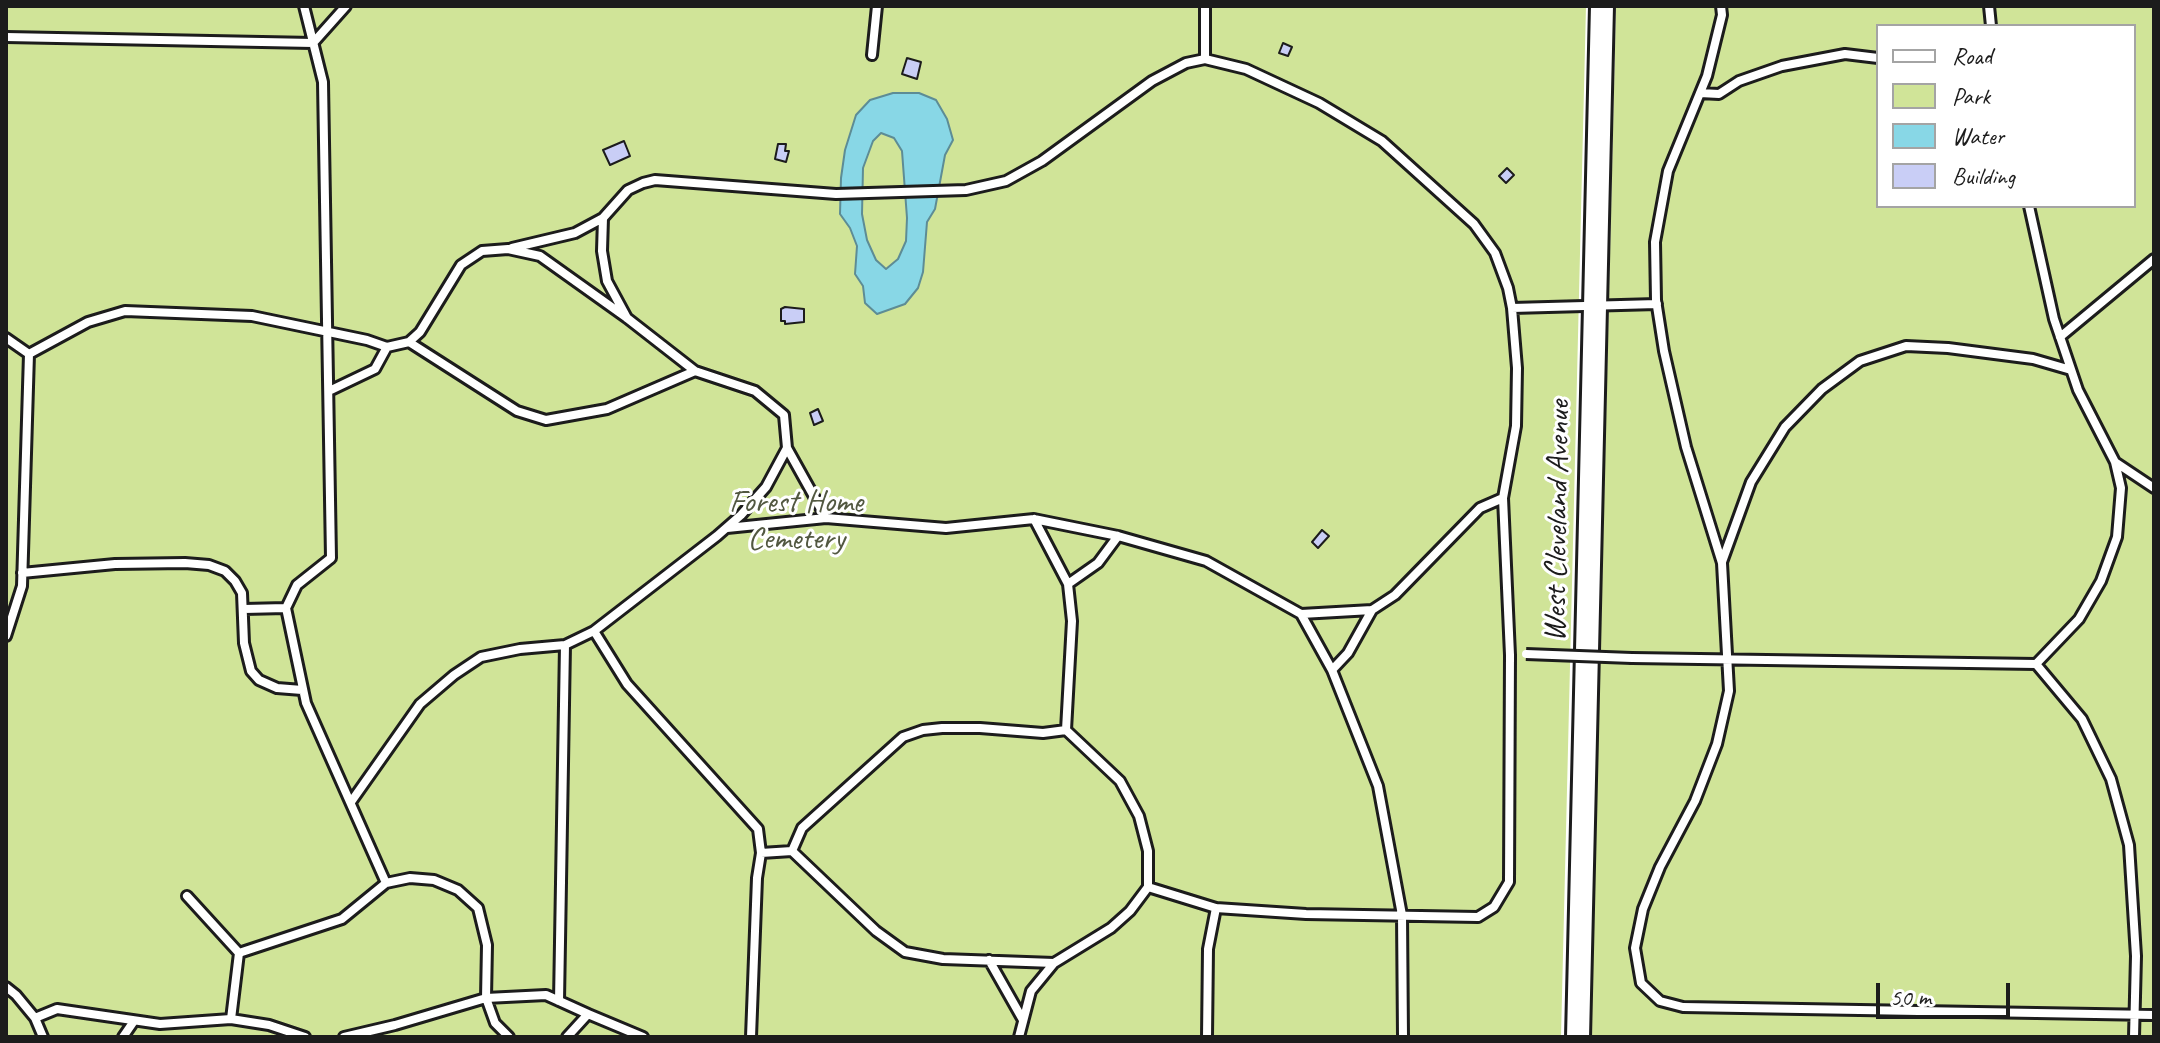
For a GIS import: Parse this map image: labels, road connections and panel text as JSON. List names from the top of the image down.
{
  "streets": {
    "street": ["West Cleveland Avenue"]
  },
  "parks": ["Forest Home Cemetery"],
  "legend": [
    "Road",
    "Park",
    "Water",
    "Building"
  ],
  "scale_bar": "50 m"
}
